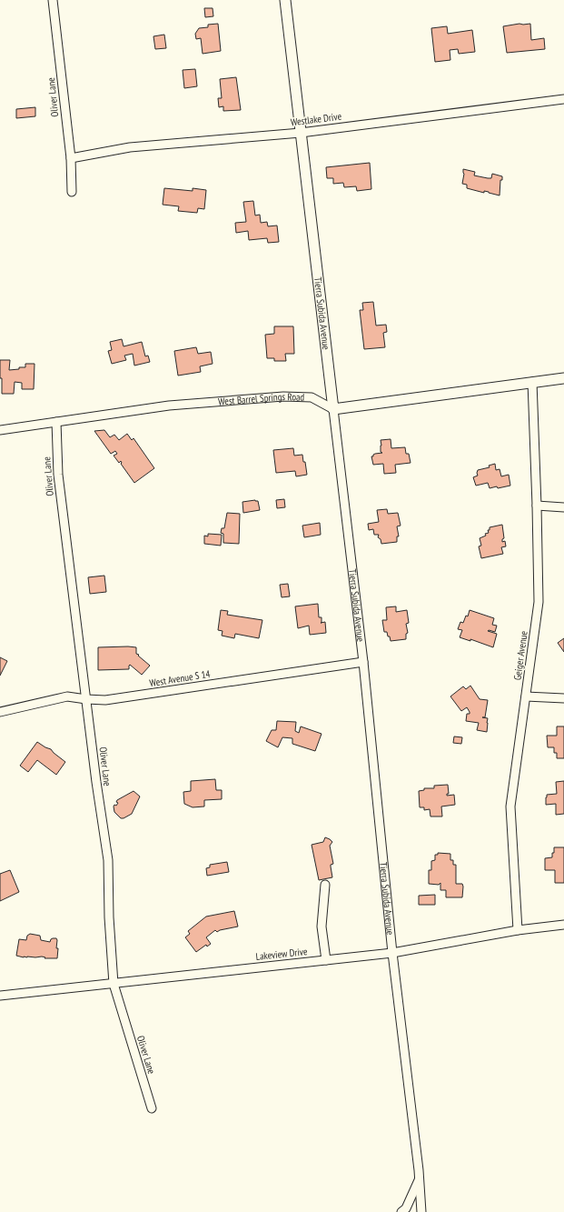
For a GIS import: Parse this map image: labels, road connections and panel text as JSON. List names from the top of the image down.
{
  "streets": {
    "street": [
      "Oliver Lane",
      "Westlake Drive",
      "Tierra Subida Avenue",
      "West Barrel Springs Road",
      "Geiger Avenue",
      "West Avenue S 14",
      "Lakeview Drive"
    ]
  },
  "crossings": [
    ["Oliver Lane", "Westlake Drive"],
    ["Oliver Lane", "West Barrel Springs Road"],
    ["Oliver Lane", "West Avenue S 14"],
    ["Oliver Lane", "Lakeview Drive"],
    ["Westlake Drive", "Tierra Subida Avenue"],
    ["Tierra Subida Avenue", "West Barrel Springs Road"],
    ["Tierra Subida Avenue", "West Avenue S 14"],
    ["Tierra Subida Avenue", "Lakeview Drive"],
    ["Geiger Avenue", "Lakeview Drive"]
  ]
}
